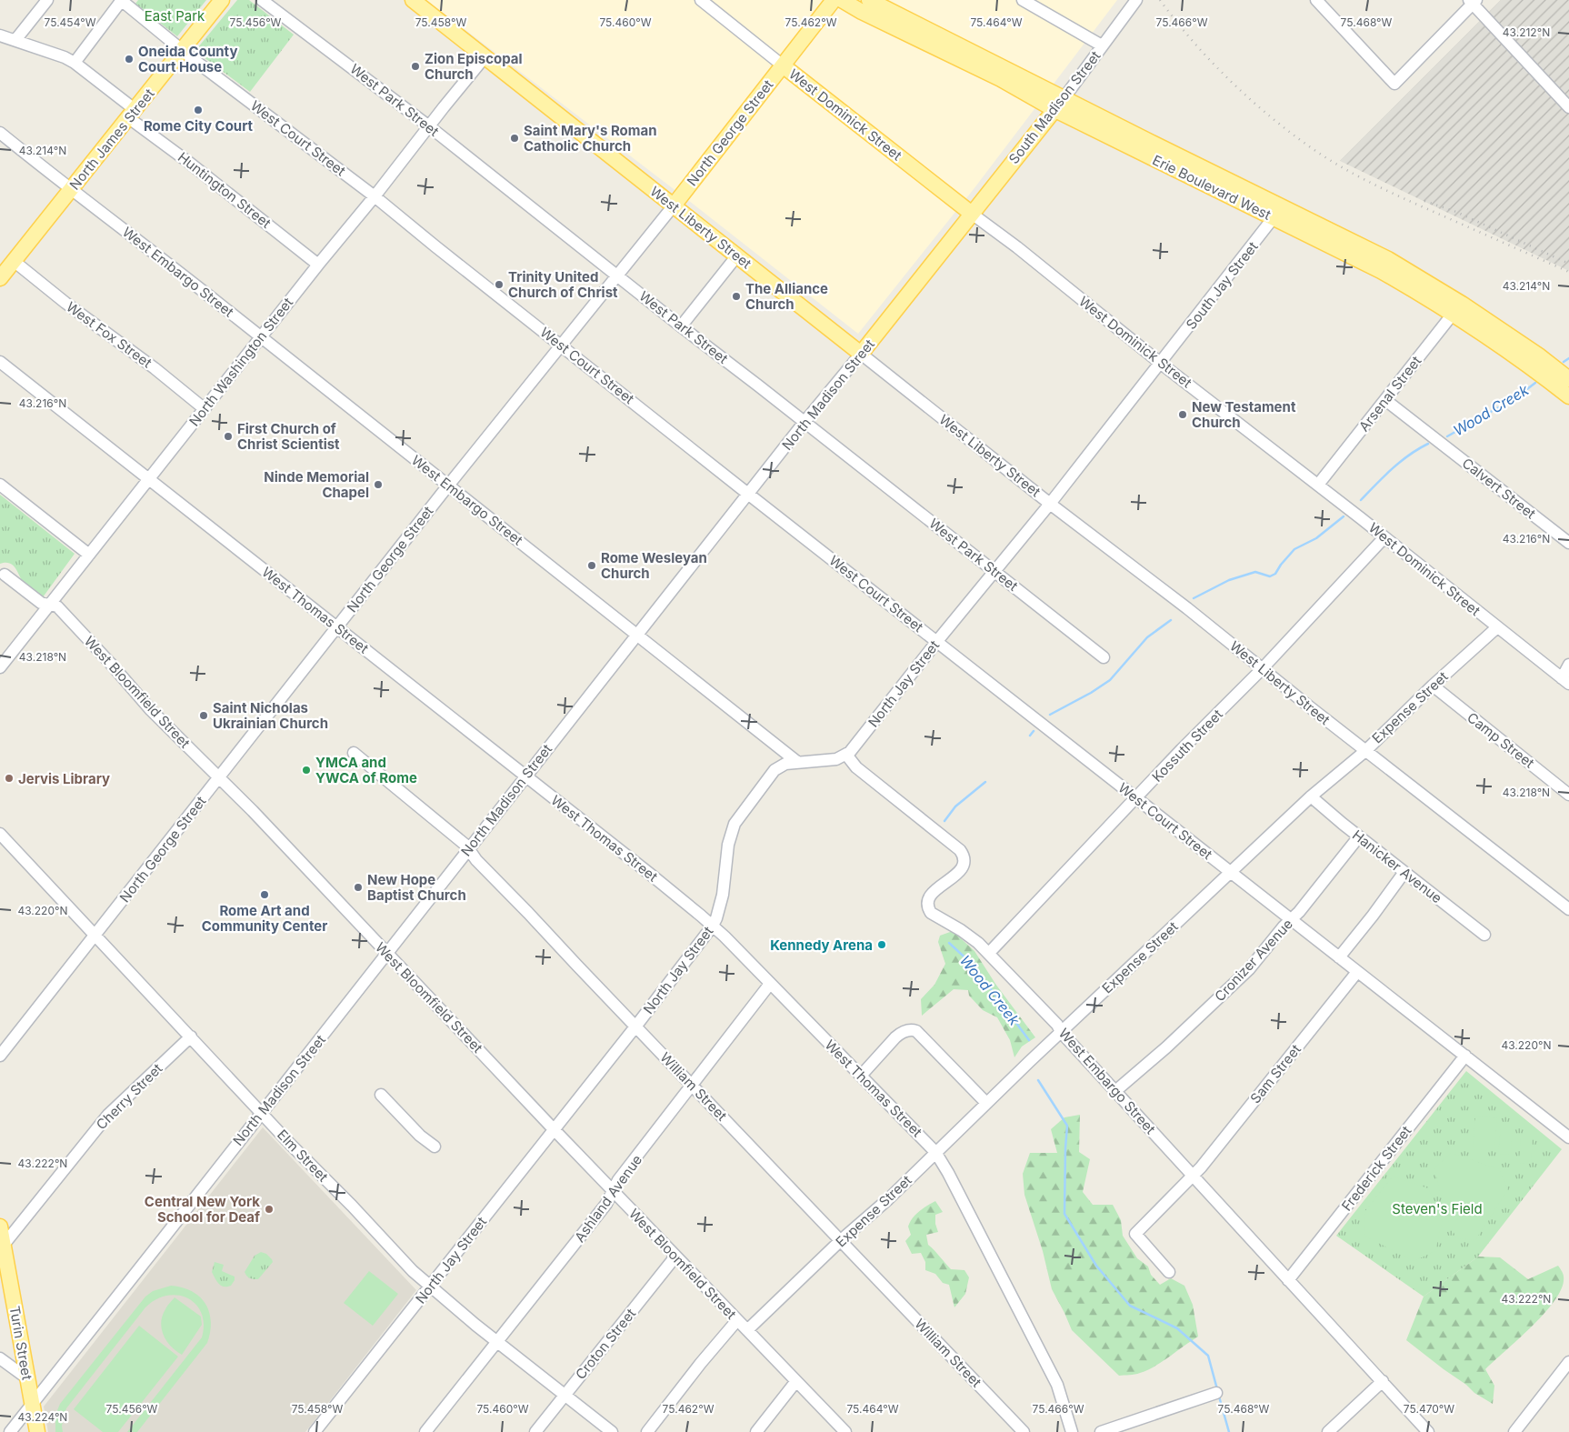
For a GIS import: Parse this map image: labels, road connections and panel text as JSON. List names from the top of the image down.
{
  "streets": {
    "main road": [
      "South Madison Street",
      "West Dominick Street",
      "North George Street",
      "North James Street",
      "Erie Boulevard West",
      "West Liberty Street",
      "North Madison Street",
      "Turin Street"
    ],
    "street": [
      "West Park Street",
      "West Court Street",
      "Huntington Street",
      "West Embargo Street",
      "South Jay Street",
      "West Fox Street",
      "North Washington Street",
      "Arsenal Street",
      "Calvert Street",
      "West Thomas Street",
      "North Jay Street",
      "West Bloomfield Street",
      "Expense Street",
      "Camp Street",
      "Kossuth Street",
      "Hanicker Avenue",
      "Cronizer Avenue",
      "Sam Street",
      "William Street",
      "Cherry Street",
      "Elm Street",
      "Frederick Street",
      "Ashland Avenue",
      "Croton Street"
    ]
  },
  "crossings": [
    ["West Park Street", "North George Street"],
    ["West Park Street", "North Washington Street"],
    ["West Park Street", "North Madison Street"],
    ["West Park Street", "North Jay Street"],
    ["South Madison Street", "West Dominick Street"],
    ["South Madison Street", "Erie Boulevard West"],
    ["South Madison Street", "North Madison Street"],
    ["West Dominick Street", "North George Street"],
    ["West Dominick Street", "South Jay Street"],
    ["West Dominick Street", "Arsenal Street"],
    ["West Dominick Street", "North Madison Street"],
    ["West Dominick Street", "North Jay Street"],
    ["West Dominick Street", "Expense Street"],
    ["West Dominick Street", "Kossuth Street"],
    ["North George Street", "West Court Street"],
    ["North George Street", "West Liberty Street"],
    ["North George Street", "West Embargo Street"],
    ["North George Street", "West Thomas Street"],
    ["North George Street", "West Bloomfield Street"],
    ["North George Street", "Elm Street"],
    ["West Court Street", "North James Street"],
    ["West Court Street", "North Washington Street"],
    ["West Court Street", "North Madison Street"],
    ["West Court Street", "North Jay Street"],
    ["West Court Street", "Expense Street"],
    ["West Court Street", "Kossuth Street"],
    ["West Court Street", "Cronizer Avenue"],
    ["West Court Street", "Sam Street"],
    ["West Court Street", "Frederick Street"],
    ["North James Street", "Huntington Street"],
    ["North James Street", "West Embargo Street"],
    ["North James Street", "West Fox Street"],
    ["Erie Boulevard West", "South Jay Street"],
    ["Erie Boulevard West", "Arsenal Street"],
    ["Huntington Street", "North Washington Street"],
    ["West Liberty Street", "North Washington Street"],
    ["West Liberty Street", "North Madison Street"],
    ["West Liberty Street", "North Jay Street"],
    ["West Liberty Street", "Expense Street"],
    ["West Liberty Street", "Kossuth Street"],
    ["West Embargo Street", "North Washington Street"],
    ["West Embargo Street", "North Madison Street"],
    ["West Embargo Street", "North Jay Street"],
    ["West Embargo Street", "Expense Street"],
    ["West Embargo Street", "Kossuth Street"],
    ["West Embargo Street", "Cronizer Avenue"],
    ["West Embargo Street", "Sam Street"],
    ["West Embargo Street", "Frederick Street"],
    ["South Jay Street", "North Jay Street"],
    ["West Fox Street", "North Washington Street"],
    ["North Washington Street", "West Thomas Street"],
    ["North Washington Street", "West Bloomfield Street"],
    ["Arsenal Street", "Calvert Street"],
    ["North Madison Street", "West Thomas Street"],
    ["North Madison Street", "West Bloomfield Street"],
    ["North Madison Street", "William Street"],
    ["North Madison Street", "Elm Street"],
    ["North Madison Street", "Turin Street"],
    ["West Thomas Street", "North Jay Street"],
    ["West Thomas Street", "Expense Street"],
    ["West Thomas Street", "Ashland Avenue"],
    ["North Jay Street", "West Bloomfield Street"],
    ["North Jay Street", "William Street"],
    ["North Jay Street", "Elm Street"],
    ["West Bloomfield Street", "Expense Street"],
    ["West Bloomfield Street", "Ashland Avenue"],
    ["West Bloomfield Street", "Croton Street"],
    ["Expense Street", "Camp Street"],
    ["Expense Street", "Hanicker Avenue"],
    ["Expense Street", "William Street"],
    ["Hanicker Avenue", "Cronizer Avenue"],
    ["William Street", "Ashland Avenue"],
    ["Cherry Street", "Elm Street"],
    ["Cherry Street", "Turin Street"],
    ["Elm Street", "Ashland Avenue"],
    ["Elm Street", "Croton Street"]
  ],
  "water": ["Wood Creek"],
  "parks": ["East Park", "Steven's Field"],
  "places": [
    "Oneida County Court House",
    "Zion Episcopal Church",
    "Rome City Court",
    "Saint Mary's Roman Catholic Church",
    "Trinity United Church of Christ",
    "The Alliance Church",
    "New Testament Church",
    "First Church of Christ Scientist",
    "Ninde Memorial Chapel",
    "Rome Wesleyan Church",
    "Saint Nicholas Ukrainian Church",
    "YMCA and YWCA of Rome",
    "Jervis Library",
    "New Hope Baptist Church",
    "Rome Art and Community Center",
    "Kennedy Arena",
    "Central New York School for Deaf"
  ],
  "coordinates": [
    "75.454°W",
    "75.456°W",
    "75.458°W",
    "75.460°W",
    "75.462°W",
    "75.464°W",
    "75.466°W",
    "75.468°W",
    "43.212°N",
    "43.214°N",
    "43.216°N",
    "43.218°N",
    "43.220°N",
    "43.222°N",
    "75.470°W",
    "43.224°N"
  ]
}
